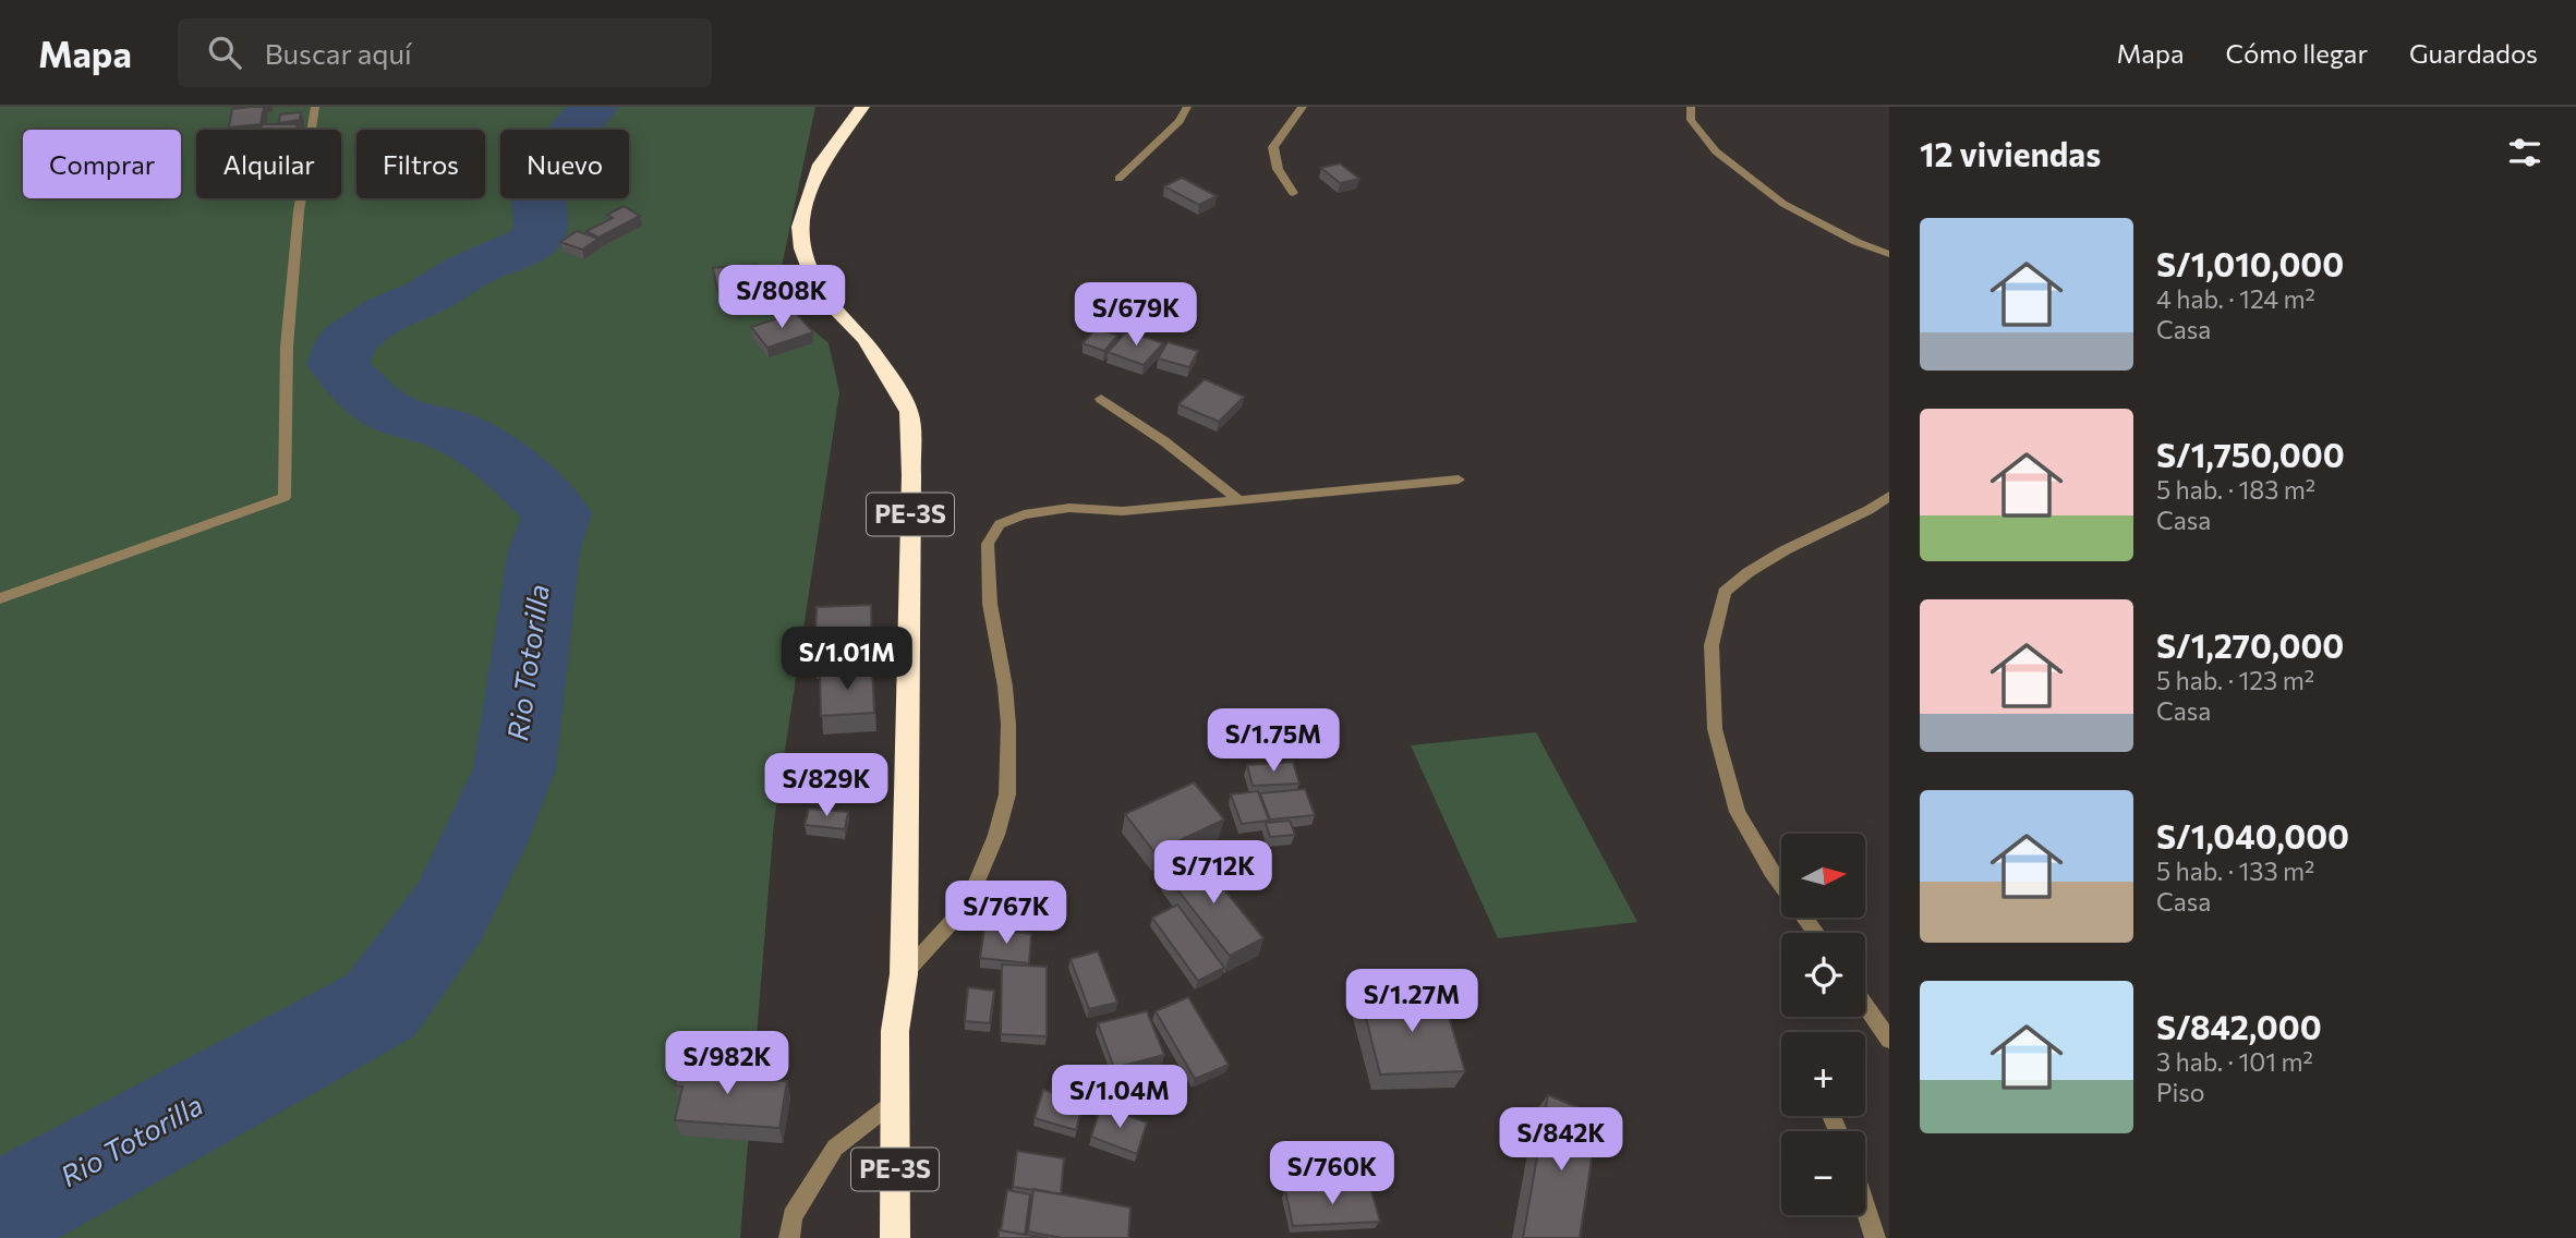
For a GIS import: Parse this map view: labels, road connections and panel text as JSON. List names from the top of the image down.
{
  "streets": {
    "highway": ["PE-3S"]
  },
  "water": ["Rio Totorilla"],
  "north": "right",
  "page": {
    "header": "Mapa",
    "search": "Buscar aquí",
    "nav": ["Mapa", "Cómo llegar", "Guardados"],
    "heading": "12 viviendas",
    "chip": [
      "Comprar",
      "Alquilar",
      "Filtros",
      "Nuevo"
    ],
    "list": [
      {
        "name": "S/1,010,000",
        "note": "4 hab. · 124 m² · Casa"
      },
      {
        "name": "S/1,750,000",
        "note": "5 hab. · 183 m² · Casa"
      },
      {
        "name": "S/1,270,000",
        "note": "5 hab. · 123 m² · Casa"
      },
      {
        "name": "S/1,040,000",
        "note": "5 hab. · 133 m² · Casa"
      },
      {
        "name": "S/842,000",
        "note": "3 hab. · 101 m² · Piso"
      }
    ],
    "price": [
      "S/808K",
      "S/679K",
      "S/1.01M",
      "S/1.75M",
      "S/829K",
      "S/712K",
      "S/767K",
      "S/1.27M",
      "S/982K",
      "S/1.04M",
      "S/842K",
      "S/760K"
    ],
    "map_buttons": ["+", "−"]
  }
}
